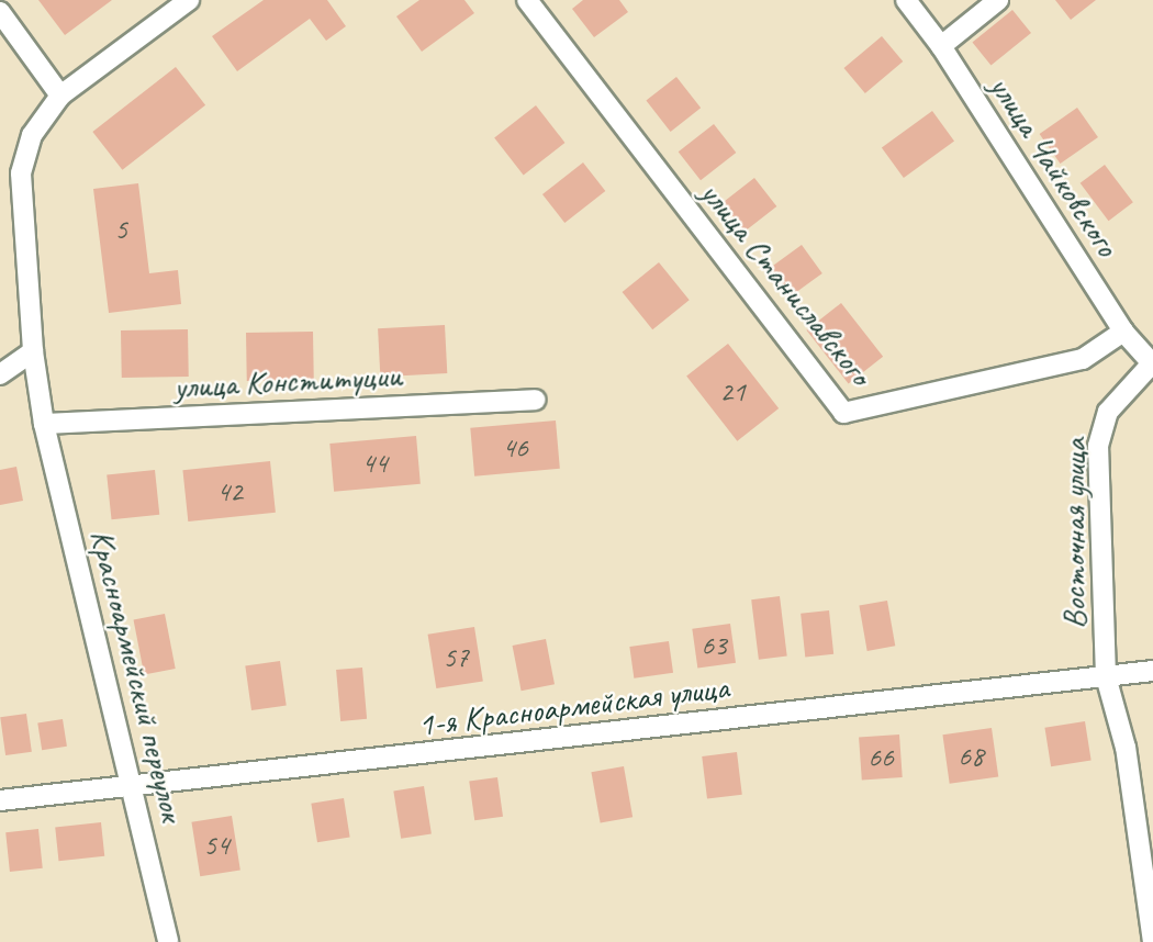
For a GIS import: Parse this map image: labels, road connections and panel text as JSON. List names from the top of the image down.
{
  "streets": {
    "street": [
      "улица Чайковского",
      "улица Станиславского",
      "улица Конституции",
      "Восточная улица",
      "Красноармейский переулок",
      "1-я Красноармейская улица"
    ]
  },
  "crossings": [
    ["улица Чайковского", "улица Станиславского"],
    ["улица Чайковского", "Восточная улица"],
    ["улица Конституции", "Красноармейский переулок"],
    ["Восточная улица", "1-я Красноармейская улица"],
    ["Красноармейский переулок", "1-я Красноармейская улица"]
  ],
  "house_numbers": [
    "5",
    "21",
    "46",
    "44",
    "42",
    "63",
    "57",
    "68",
    "66",
    "54"
  ]
}
